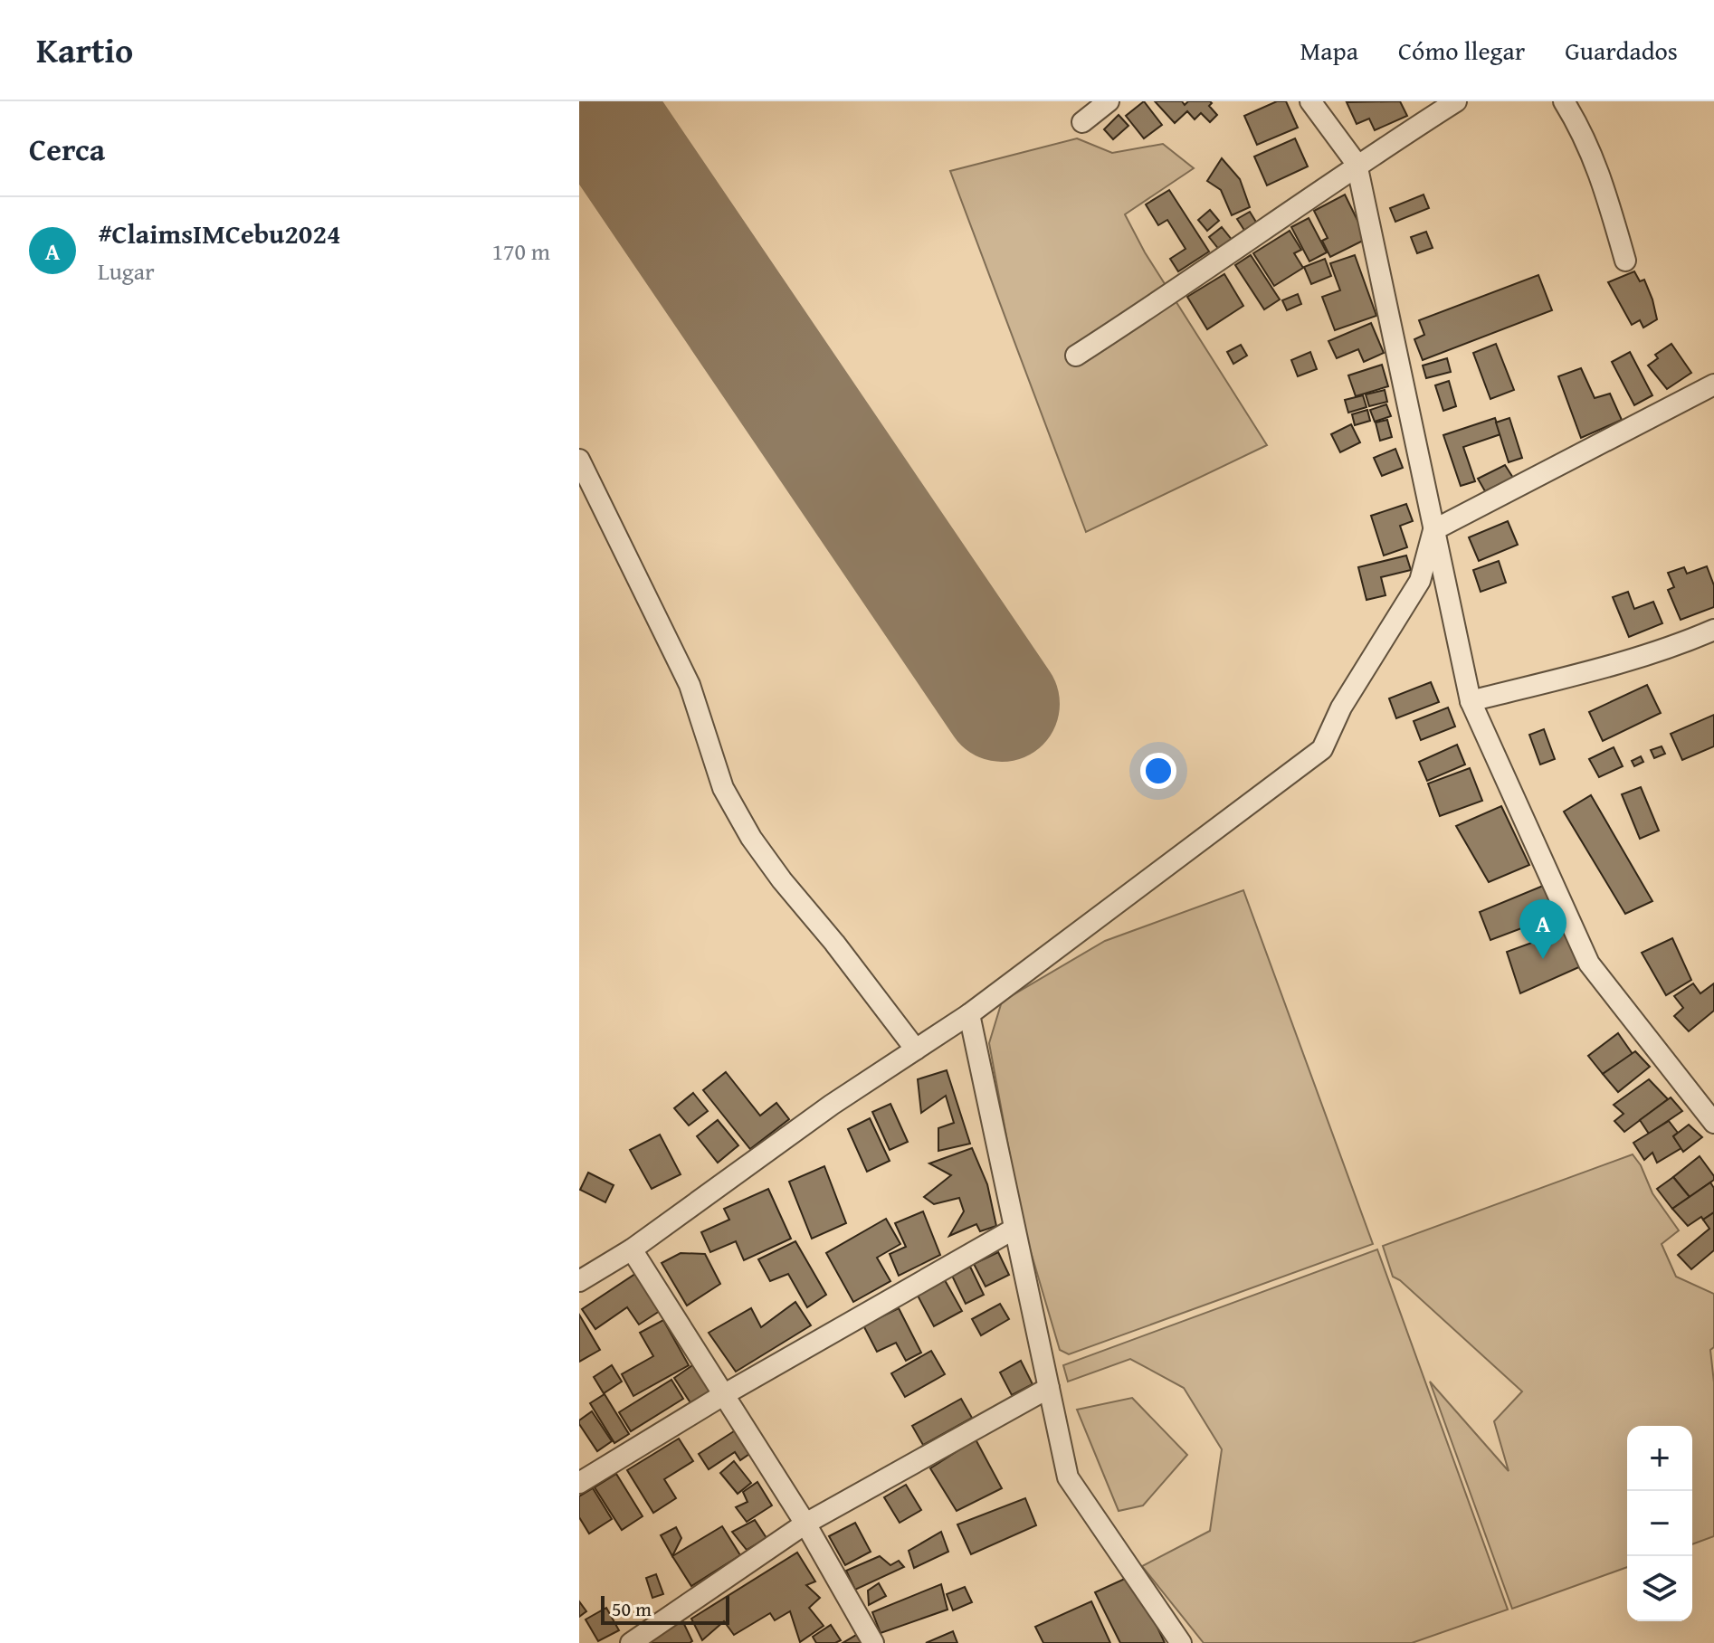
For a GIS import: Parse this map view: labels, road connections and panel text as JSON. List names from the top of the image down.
{
  "scale_bar": "50 m",
  "page": {
    "header": "Kartio",
    "nav": ["Mapa", "Cómo llegar", "Guardados"],
    "heading": "Cerca",
    "list": [
      {
        "mark": "A",
        "name": "#ClaimsIMCebu2024",
        "note": "Lugar",
        "value": "170 m"
      }
    ],
    "pins": "A",
    "map_buttons": ["+", "−"],
    "scale": "50 m"
  }
}
